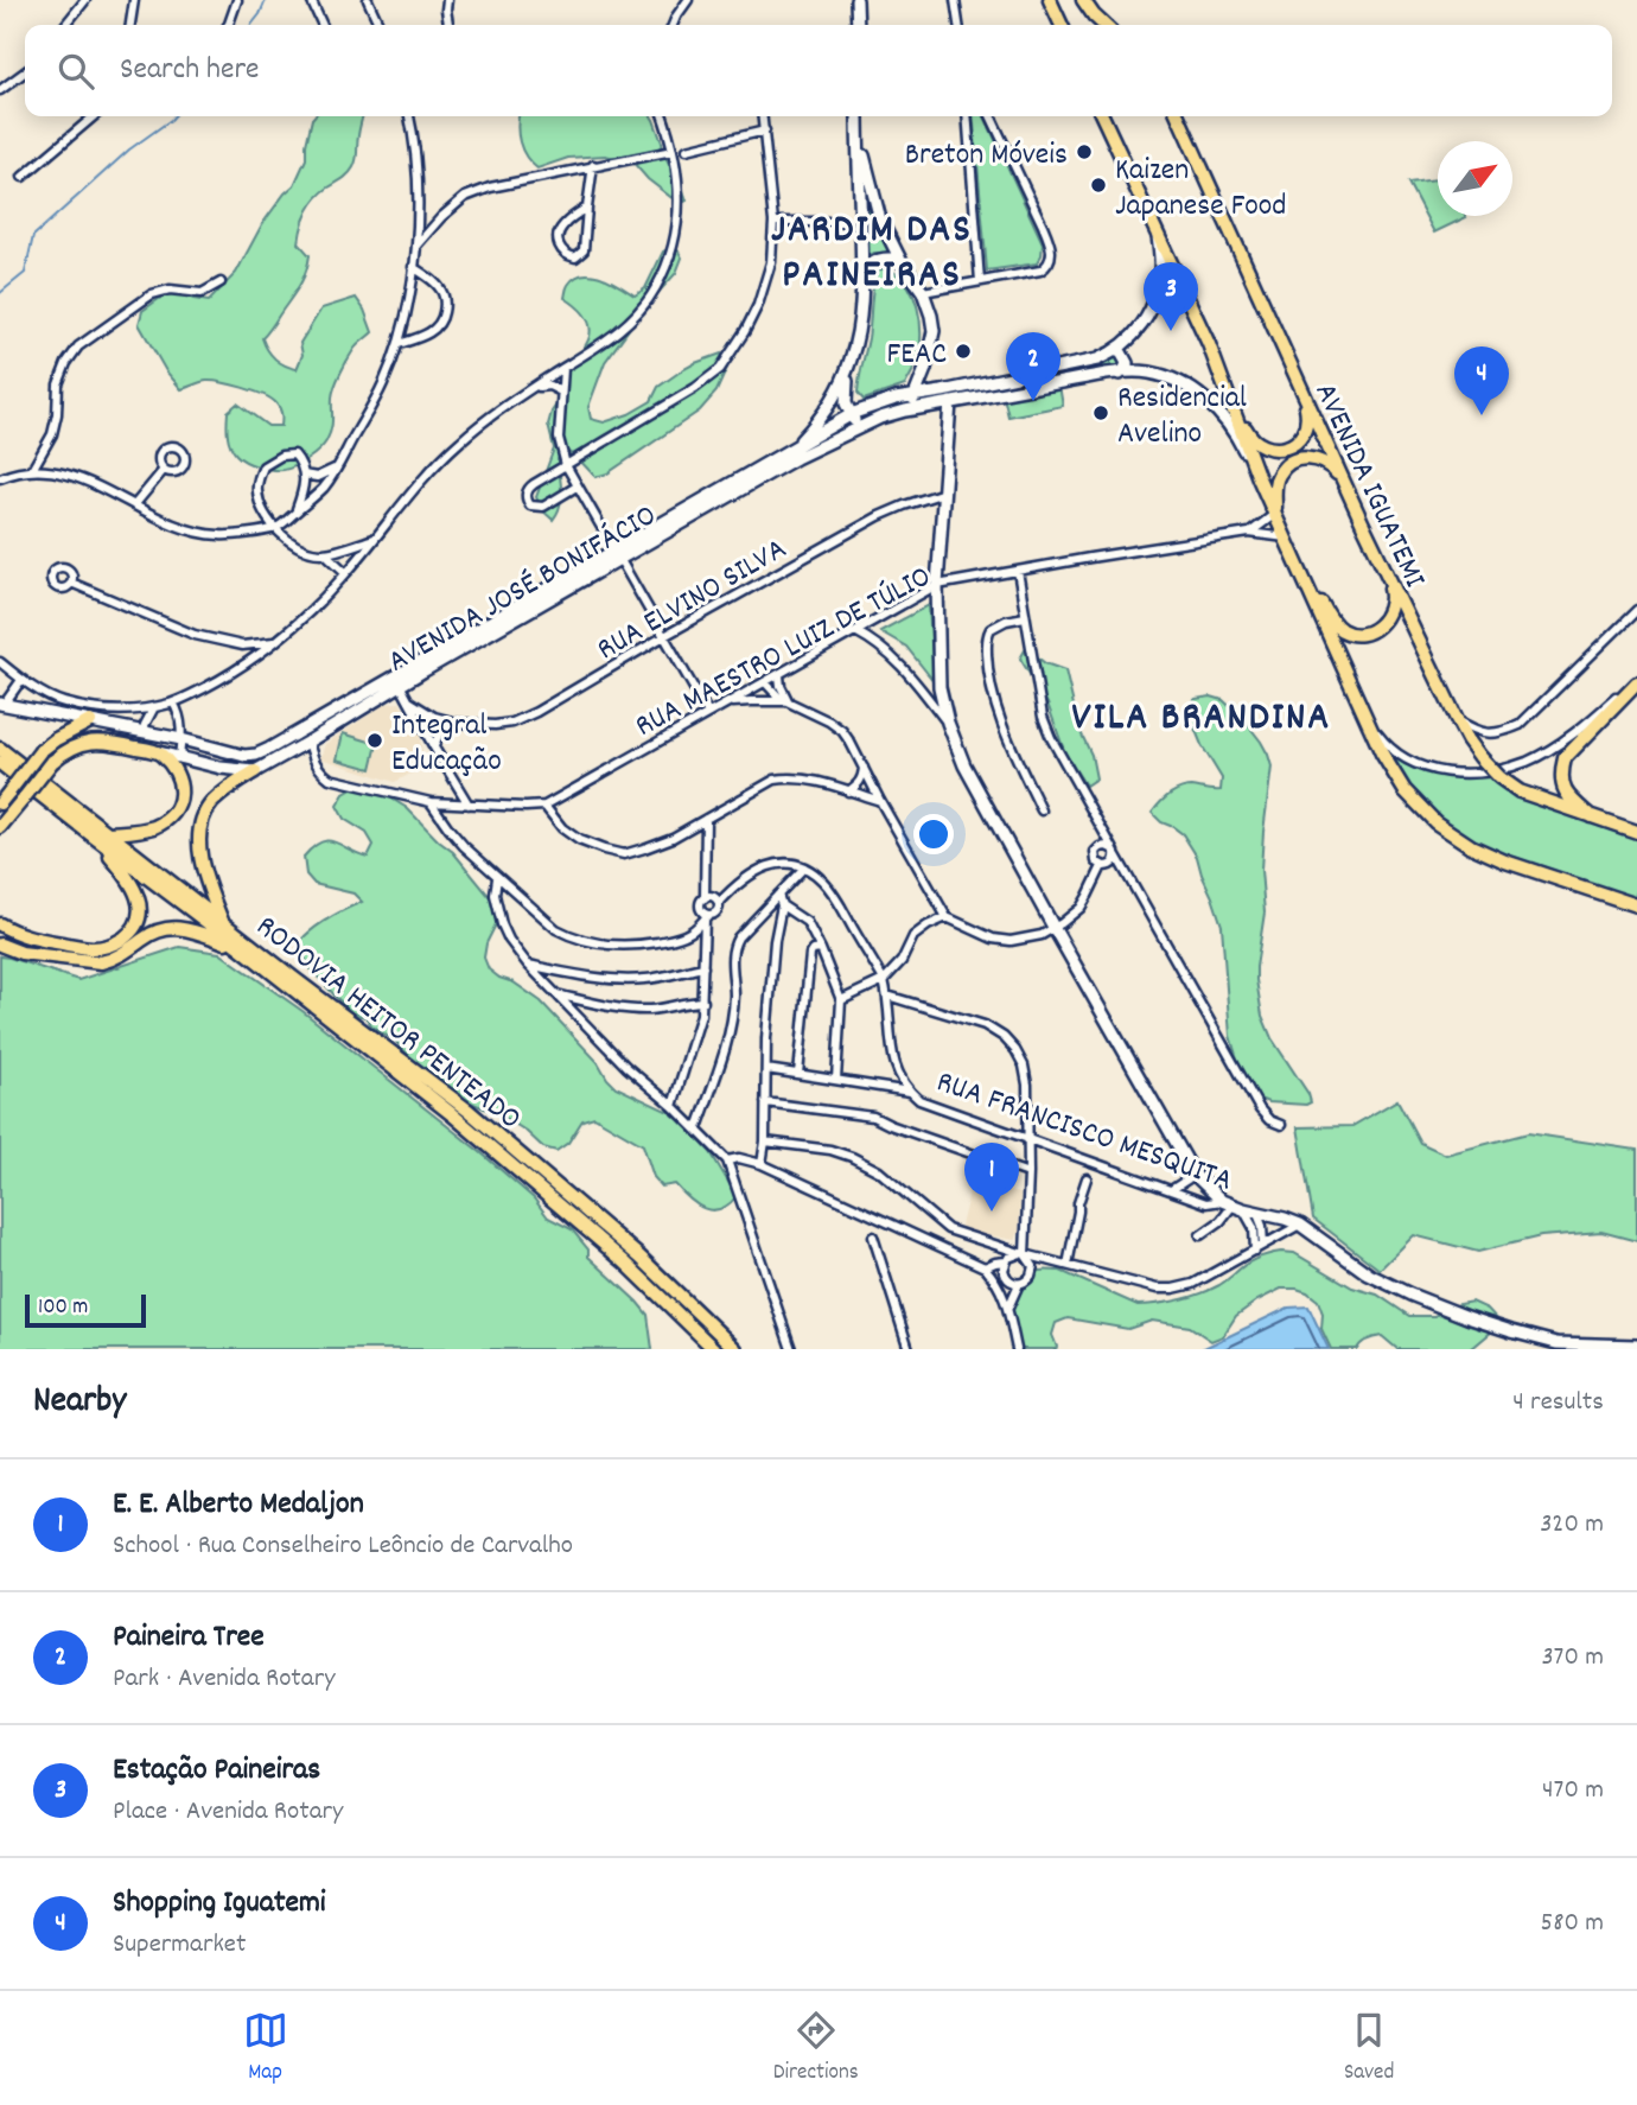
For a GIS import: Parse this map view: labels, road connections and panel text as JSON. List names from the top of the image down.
{
  "streets": {
    "main road": [
      "AVENIDA IGUATEMI",
      "AVENIDA JOSÉ BONIFÁCIO",
      "RODOVIA HEITOR PENTEADO",
      "RUA FRANCISCO MESQUITA"
    ],
    "street": ["RUA ELVINO SILVA", "RUA MAESTRO LUIZ DE TÚLIO"]
  },
  "districts": ["JARDIM DAS PAINEIRAS", "VILA BRANDINA"],
  "places": [
    "Breton Móveis",
    "Kaizen Japanese Food",
    "FEAC",
    "Residencial Avelino",
    "Integral Educação"
  ],
  "scale_bar": "100 m",
  "north": "top right",
  "page": {
    "search": "Search here",
    "pins": [
      "3",
      "2",
      "4",
      "1"
    ],
    "scale": "100 m",
    "heading": ["Nearby", "4 results"],
    "list": [
      {
        "mark": "1",
        "name": "E. E. Alberto Medaljon",
        "note": "School · Rua Conselheiro Leôncio de Carvalho",
        "value": "320 m"
      },
      {
        "mark": "2",
        "name": "Paineira Tree",
        "note": "Park · Avenida Rotary",
        "value": "370 m"
      },
      {
        "mark": "3",
        "name": "Estação Paineiras",
        "note": "Place · Avenida Rotary",
        "value": "470 m"
      },
      {
        "mark": "4",
        "name": "Shopping Iguatemi",
        "note": "Supermarket",
        "value": "580 m"
      }
    ],
    "nav": ["Map", "Directions", "Saved"]
  }
}
